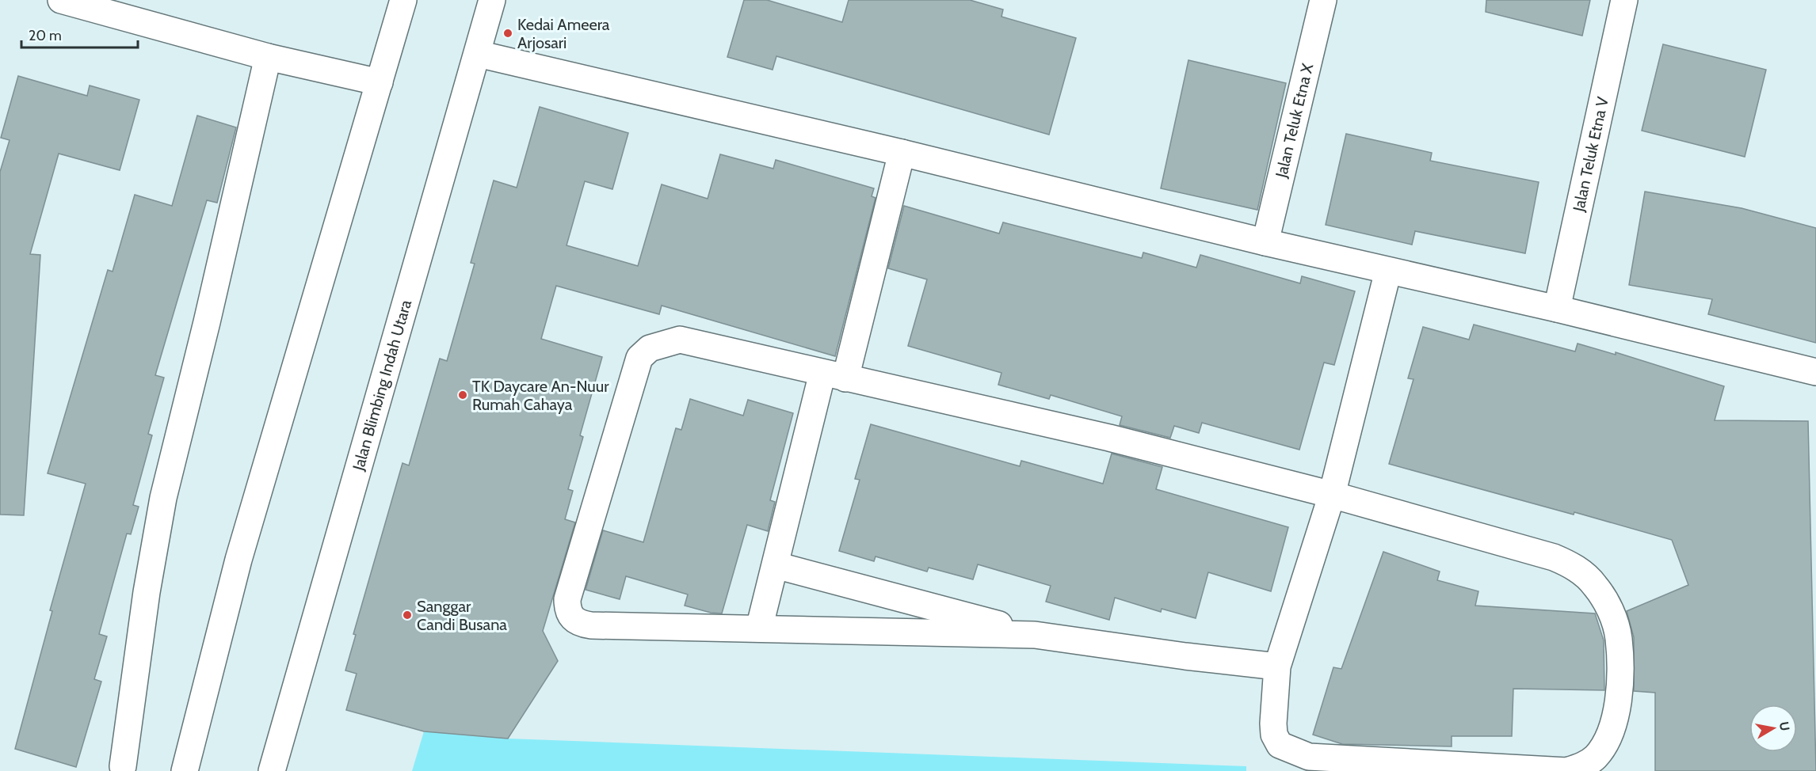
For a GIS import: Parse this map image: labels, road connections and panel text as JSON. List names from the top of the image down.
{
  "streets": {
    "street": ["Jalan Teluk Etna X", "Jalan Teluk Etna V", "Jalan Blimbing Indah Utara"]
  },
  "places": ["Kedai Ameera Arjosari", "TK Daycare An-Nuur Rumah Cahaya", "Sanggar Candi Busana"],
  "scale_bar": "20 m",
  "north": "right"
}
